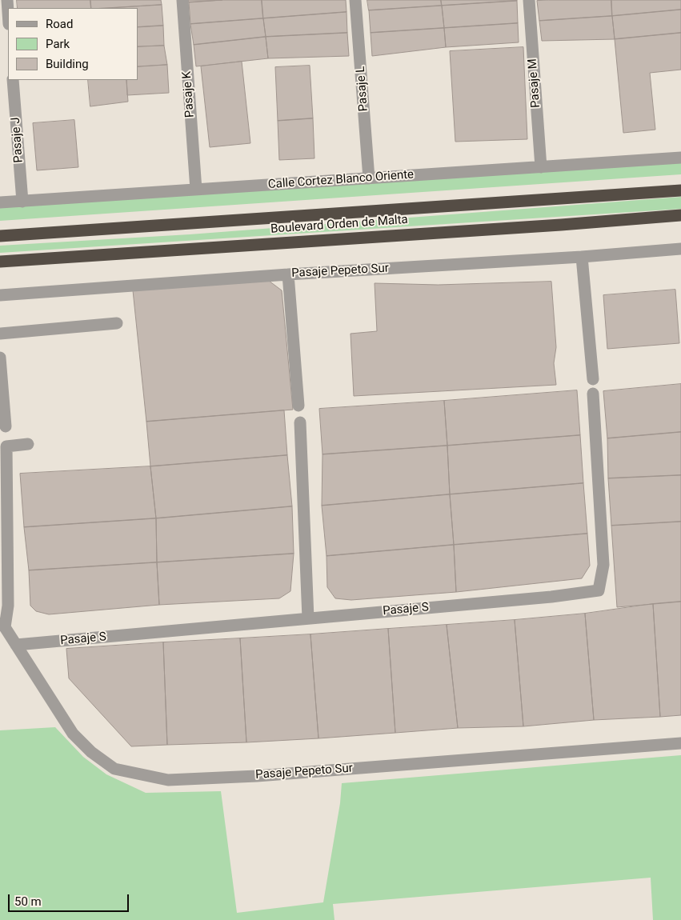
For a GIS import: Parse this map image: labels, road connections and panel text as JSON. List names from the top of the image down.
{
  "streets": {
    "highway": ["Boulevard Orden de Malta"],
    "street": [
      "Pasaje M",
      "Pasaje L",
      "Pasaje K",
      "Pasaje J",
      "Calle Cortez Blanco Oriente",
      "Pasaje Pepeto Sur",
      "Pasaje S"
    ]
  },
  "crossings": [
    ["Pasaje M", "Calle Cortez Blanco Oriente"],
    ["Pasaje L", "Calle Cortez Blanco Oriente"],
    ["Pasaje K", "Calle Cortez Blanco Oriente"],
    ["Pasaje J", "Calle Cortez Blanco Oriente"],
    ["Pasaje Pepeto Sur", "Pasaje S"]
  ],
  "legend": ["Road", "Park", "Building"],
  "scale_bar": "50 m"
}
